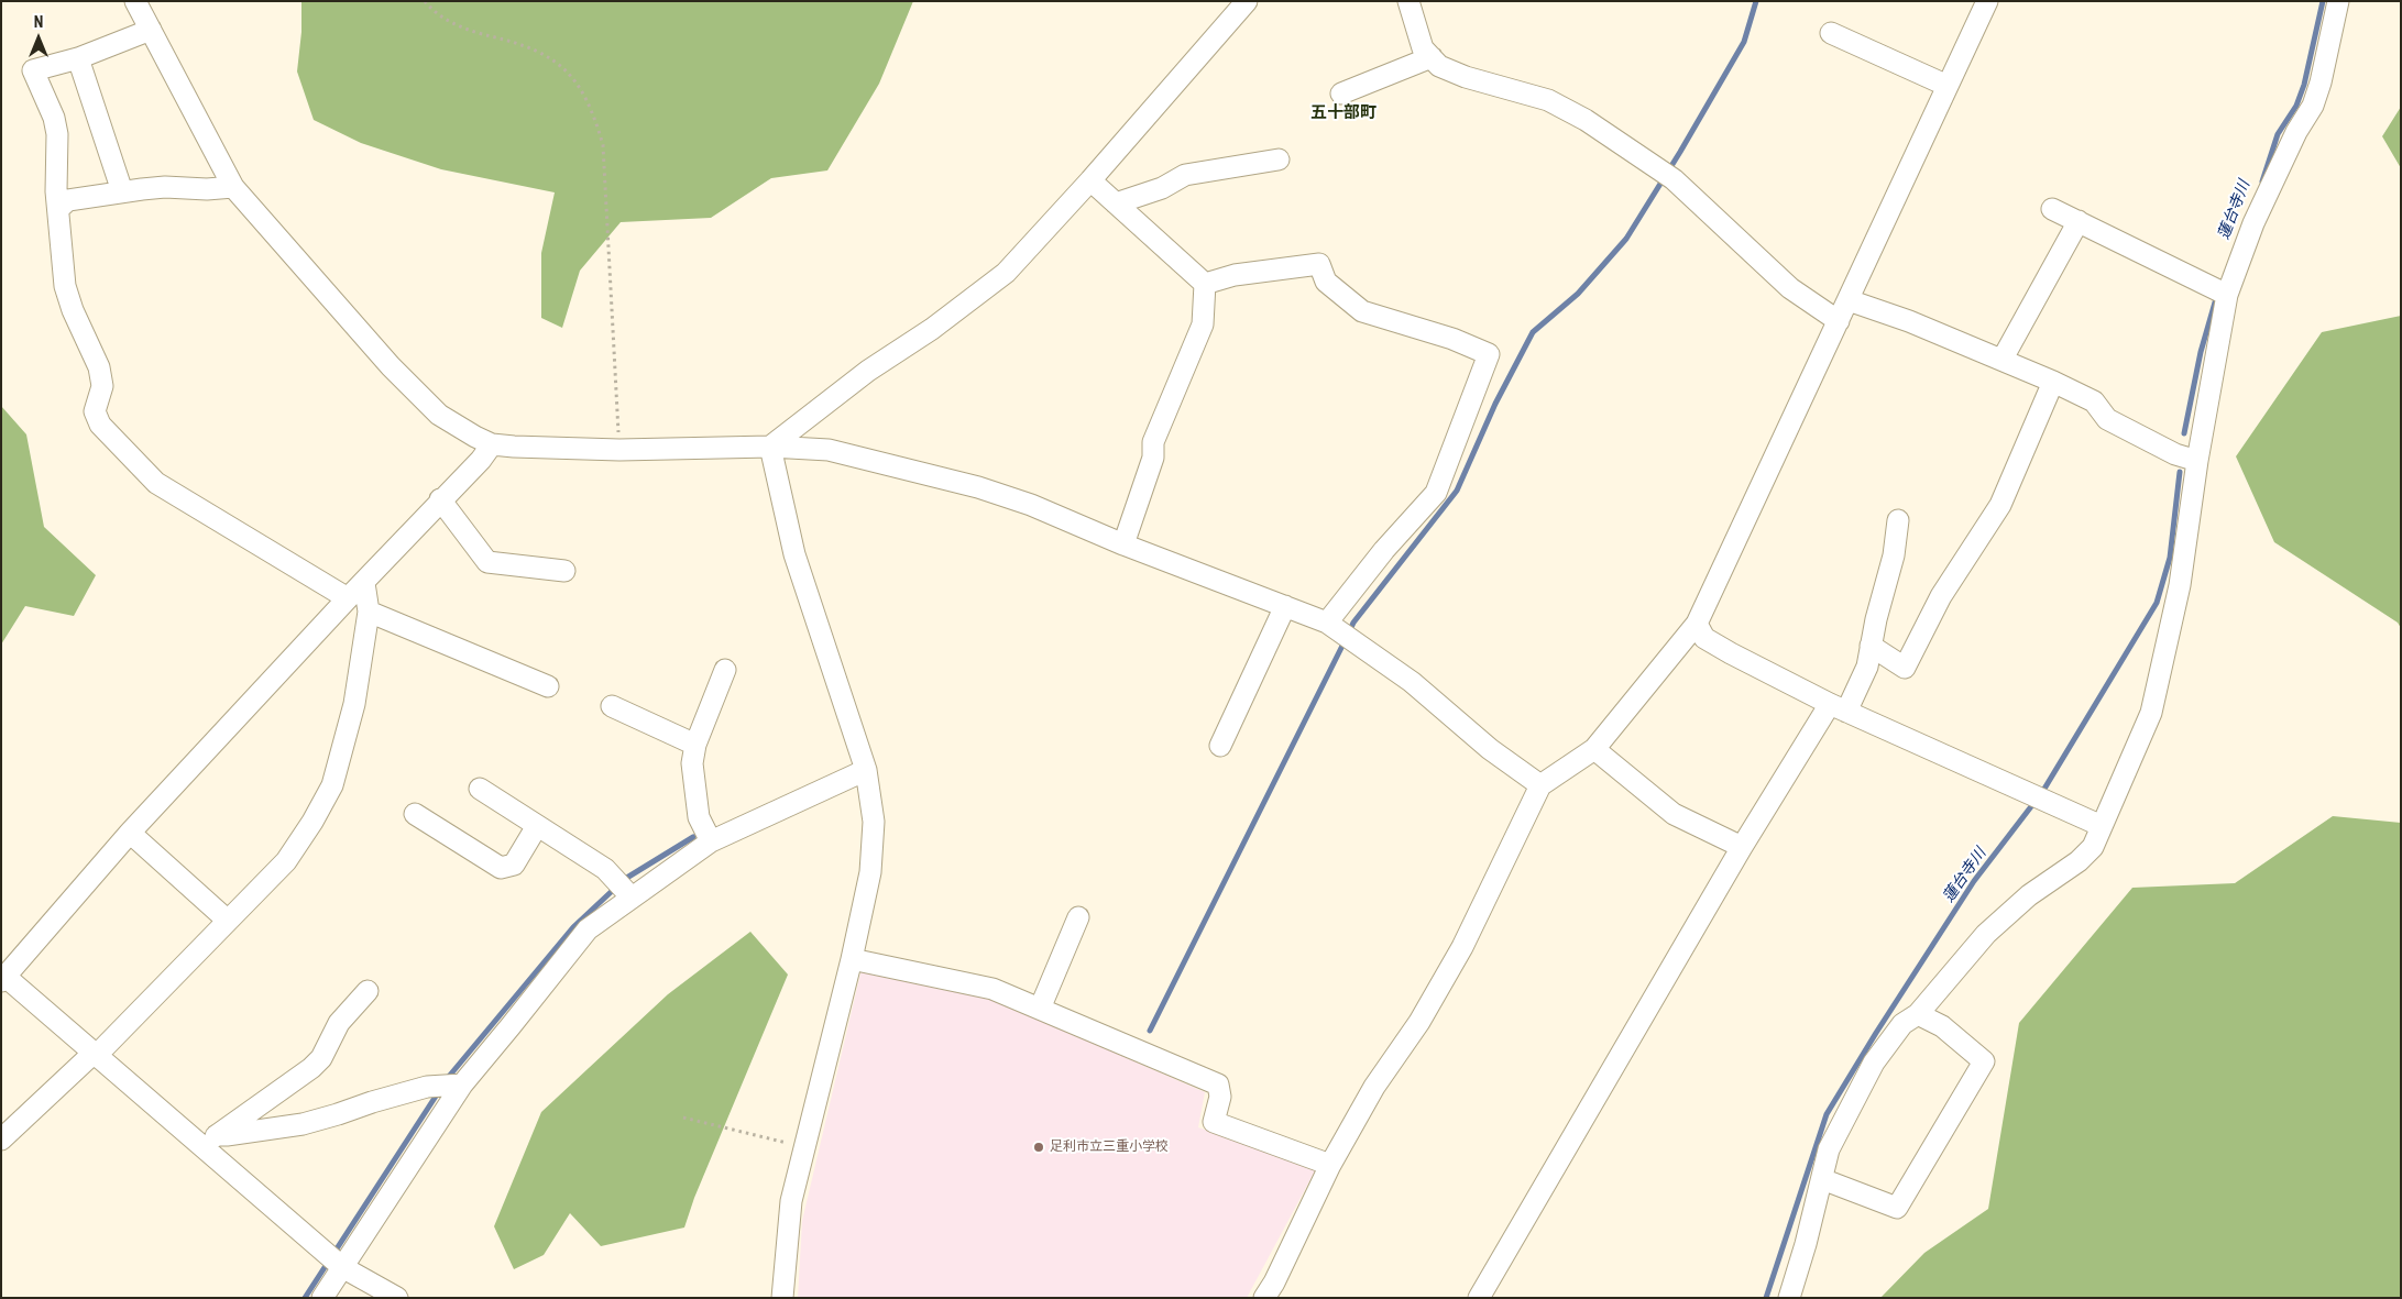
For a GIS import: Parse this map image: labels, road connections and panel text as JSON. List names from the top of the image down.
{
  "districts": ["五十部町"],
  "water": ["蓮台寺川"],
  "places": ["足利市立三重小学校"],
  "north": "top"
}
